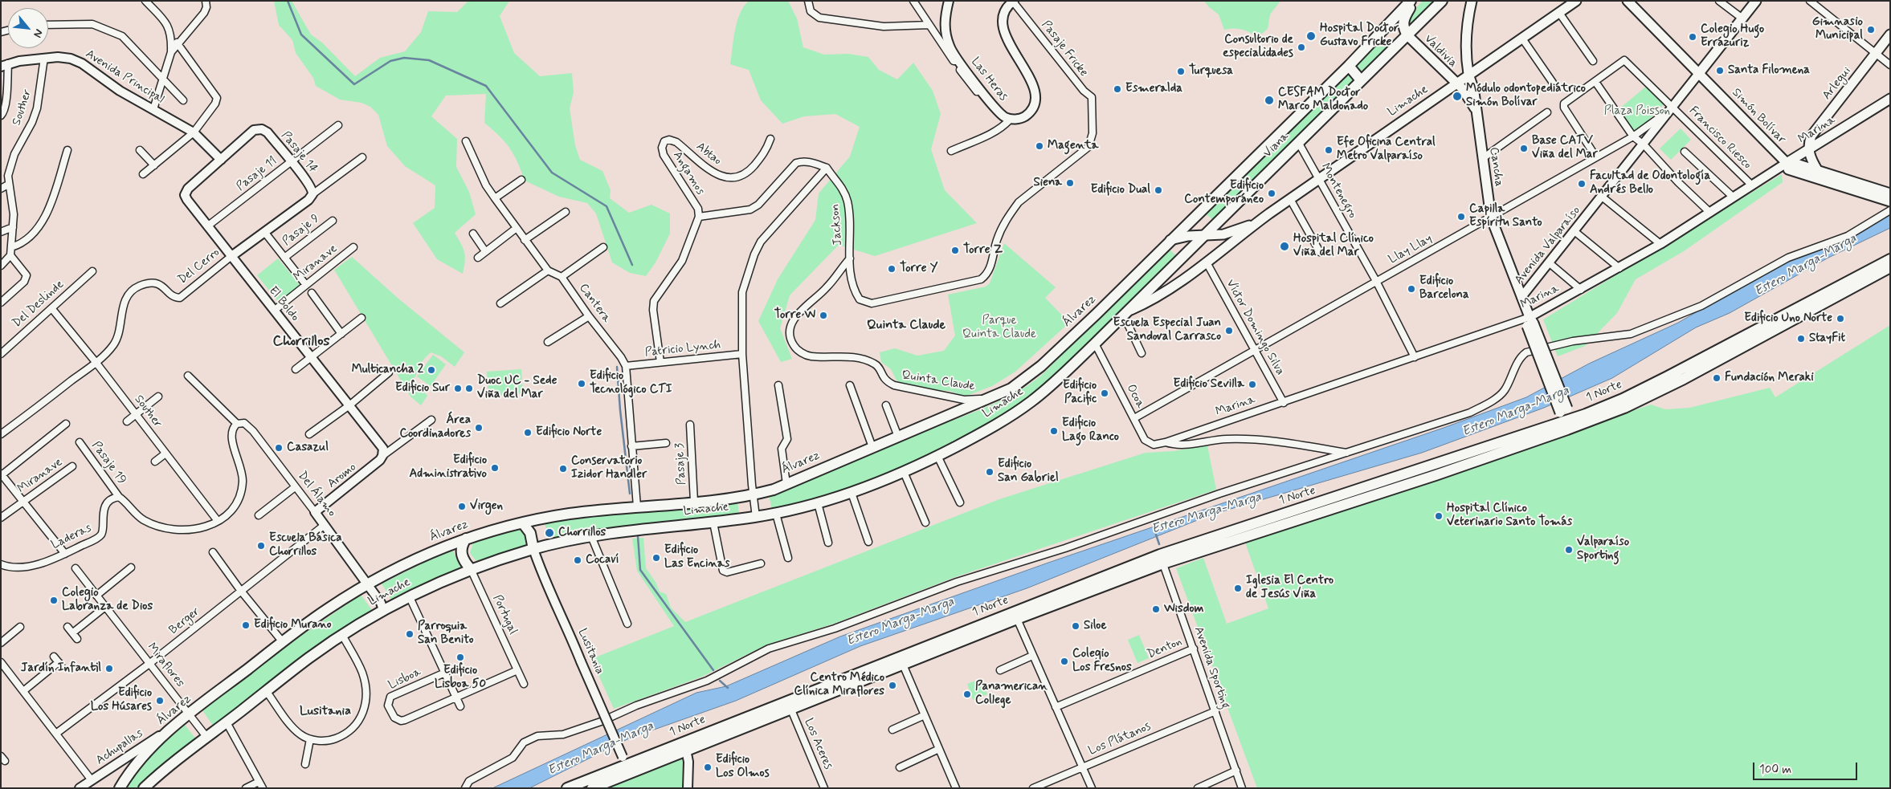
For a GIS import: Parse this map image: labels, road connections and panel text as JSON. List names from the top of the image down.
{
  "streets": {
    "main road": [
      "Valdivia",
      "Arlegui",
      "Limache",
      "Simón Bolívar",
      "Marina",
      "Viana",
      "Cancha",
      "Avenida Valparaíso",
      "Álvarez",
      "1 Norte"
    ],
    "street": [
      "Pasaje Fricke",
      "Avenida Principal",
      "Las Heras",
      "Souther",
      "Francisco Riesco",
      "Pasaje 14",
      "Abtao",
      "Angamos",
      "Pasaje 11",
      "Montenegro",
      "Jackson",
      "Pasaje 9",
      "Llay Llay",
      "Miranave",
      "Del Cerro",
      "Cantera",
      "Del Deslinde",
      "El Boldo",
      "Víctor Domingo Silva",
      "Patricio Lynch",
      "Quinta Claude",
      "Ocoa",
      "Pasaje 19",
      "Pasaje 3",
      "Aromo",
      "Del Álamo",
      "Laderas",
      "Portugal",
      "Berger",
      "Denton",
      "Lusitania",
      "Miraflores",
      "Avenida Sporting",
      "Lisboa",
      "Los Plátanos",
      "Los Aceres",
      "Achupallas"
    ]
  },
  "crossings": [
    ["Pasaje Fricke", "Jackson"],
    ["Valdivia", "Limache"],
    ["Valdivia", "Viana"],
    ["Valdivia", "Cancha"],
    ["Avenida Principal", "Souther"],
    ["Avenida Principal", "Pasaje 14"],
    ["Avenida Principal", "El Boldo"],
    ["Arlegui", "Marina"],
    ["Limache", "Viana"],
    ["Limache", "Cancha"],
    ["Limache", "Montenegro"],
    ["Limache", "Álvarez"],
    ["Limache", "Víctor Domingo Silva"],
    ["Limache", "Ocoa"],
    ["Limache", "Del Álamo"],
    ["Limache", "Portugal"],
    ["Limache", "Lusitania"],
    ["Limache", "Miraflores"],
    ["Souther", "Del Cerro"],
    ["Souther", "Del Deslinde"],
    ["Simón Bolívar", "Marina"],
    ["Simón Bolívar", "Avenida Valparaíso"],
    ["Marina", "Francisco Riesco"],
    ["Marina", "Cancha"],
    ["Marina", "Montenegro"],
    ["Marina", "Víctor Domingo Silva"],
    ["Marina", "Ocoa"],
    ["Francisco Riesco", "Avenida Valparaíso"],
    ["Francisco Riesco", "Llay Llay"],
    ["Viana", "Montenegro"],
    ["Pasaje 14", "Pasaje 11"],
    ["Pasaje 14", "Del Cerro"],
    ["Pasaje 14", "El Boldo"],
    ["Abtao", "Angamos"],
    ["Cancha", "Avenida Valparaíso"],
    ["Cancha", "Llay Llay"],
    ["Pasaje 11", "El Boldo"],
    ["Montenegro", "Llay Llay"],
    ["Jackson", "Quinta Claude"],
    ["Avenida Valparaíso", "Llay Llay"],
    ["Llay Llay", "Víctor Domingo Silva"],
    ["Llay Llay", "Ocoa"],
    ["Miranave", "El Boldo"],
    ["Del Cerro", "El Boldo"],
    ["Cantera", "Álvarez"],
    ["Cantera", "Patricio Lynch"],
    ["El Boldo", "Aromo"],
    ["Álvarez", "Quinta Claude"],
    ["Álvarez", "Pasaje 3"],
    ["Álvarez", "Del Álamo"],
    ["Álvarez", "Miraflores"],
    ["Álvarez", "Achupallas"],
    ["1 Norte", "Lusitania"],
    ["1 Norte", "Avenida Sporting"],
    ["1 Norte", "Los Aceres"],
    ["Pasaje 19", "Laderas"],
    ["Aromo", "Del Álamo"],
    ["Del Álamo", "Berger"],
    ["Berger", "Miraflores"],
    ["Denton", "Avenida Sporting"],
    ["Avenida Sporting", "Los Plátanos"]
  ],
  "districts": ["Quinta Claude", "Chorrillos", "Lusitania"],
  "water": ["Estero Marga-Marga"],
  "parks": ["Plaza Poisson", "Parque Quinta Claude"],
  "places": [
    "Gimnasio Municipal",
    "Hospital Doctor Gustavo Fricke",
    "Colegio Hugo Errázuriz",
    "Consultorio de especialidades",
    "Santa Filomena",
    "Turquesa",
    "Esmeralda",
    "Módulo odontopediátrico Simón Bolívar",
    "CESFAM Doctor Marco Maldonado",
    "Magenta",
    "Base CATV Viña del Mar",
    "Efe Oficina Central Metro Valparaíso",
    "Siena",
    "Facultad de Odontología Andrés Bello",
    "Edificio Dual",
    "Edificio Contemporáneo",
    "Capilla Espíritu Santo",
    "Hospital Clínico Viña del Mar",
    "Torre Z",
    "Torre Y",
    "Edificio Barcelona",
    "Torre W",
    "Edificio Uno Norte",
    "Escuela Especial Juan Sandoval Carrasco",
    "StayFit",
    "Multicancha 2",
    "Fundación Meraki",
    "Edificio Tecnológico CTI",
    "Edificio Sevilla",
    "Edificio Sur",
    "Duoc UC - Sede Viña del Mar",
    "Edificio Pacific",
    "Área Coordinadores",
    "Edificio Lago Ranco",
    "Edificio Norte",
    "Casazul",
    "Edificio Administrativo",
    "Conservatorio Izidor Handler",
    "Edificio San Gabriel",
    "Virgen",
    "Hospital Clínico Veterinario Santo Tomás",
    "Chorrillos",
    "Escuela Básica Chorrillos",
    "Valparaíso Sporting",
    "Edificio Las Encinas",
    "Cocaví",
    "Iglesia El Centro de Jesús Viña",
    "Colegio Labranza de Dios",
    "Wisdom",
    "Edificio Murano",
    "Siloe",
    "Parroquia San Benito",
    "Edificio Lisboa 50",
    "Colegio Los Fresnos",
    "Jardín Infantil",
    "Centro Médico Clínica Miraflores",
    "Panamerican College",
    "Edificio Los Húsares",
    "Edificio Los Olmos"
  ],
  "scale_bar": "100 m",
  "north": "bottom right"
}
